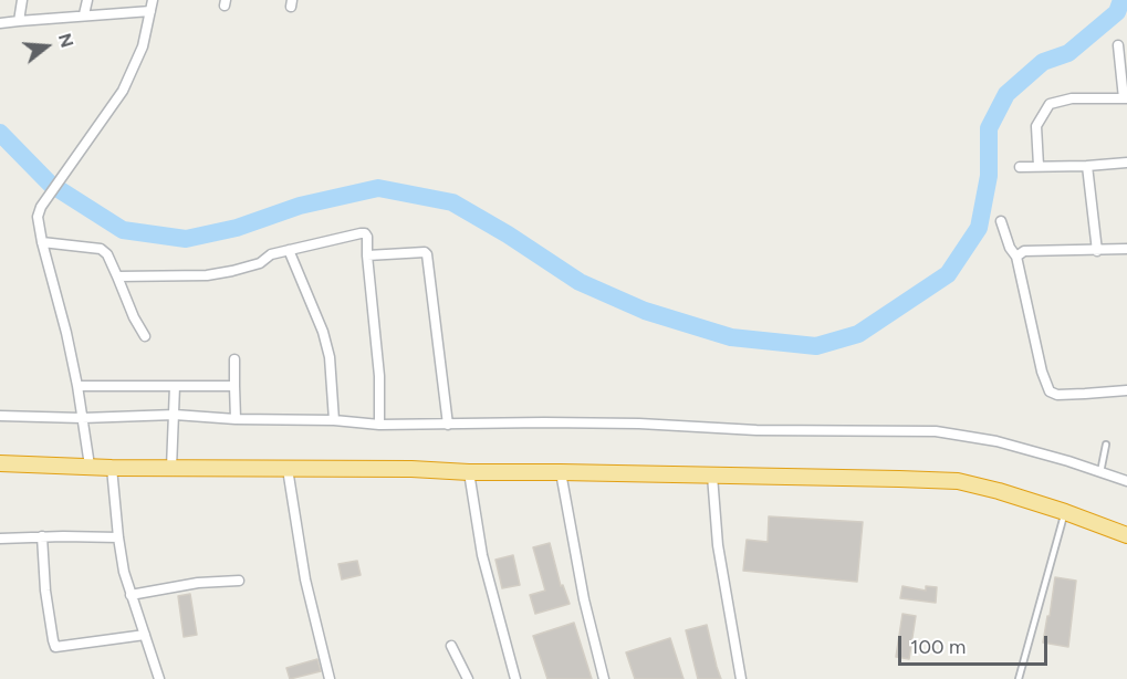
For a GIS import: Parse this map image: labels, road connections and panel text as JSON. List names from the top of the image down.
{
  "scale_bar": "100 m",
  "north": "right"
}
